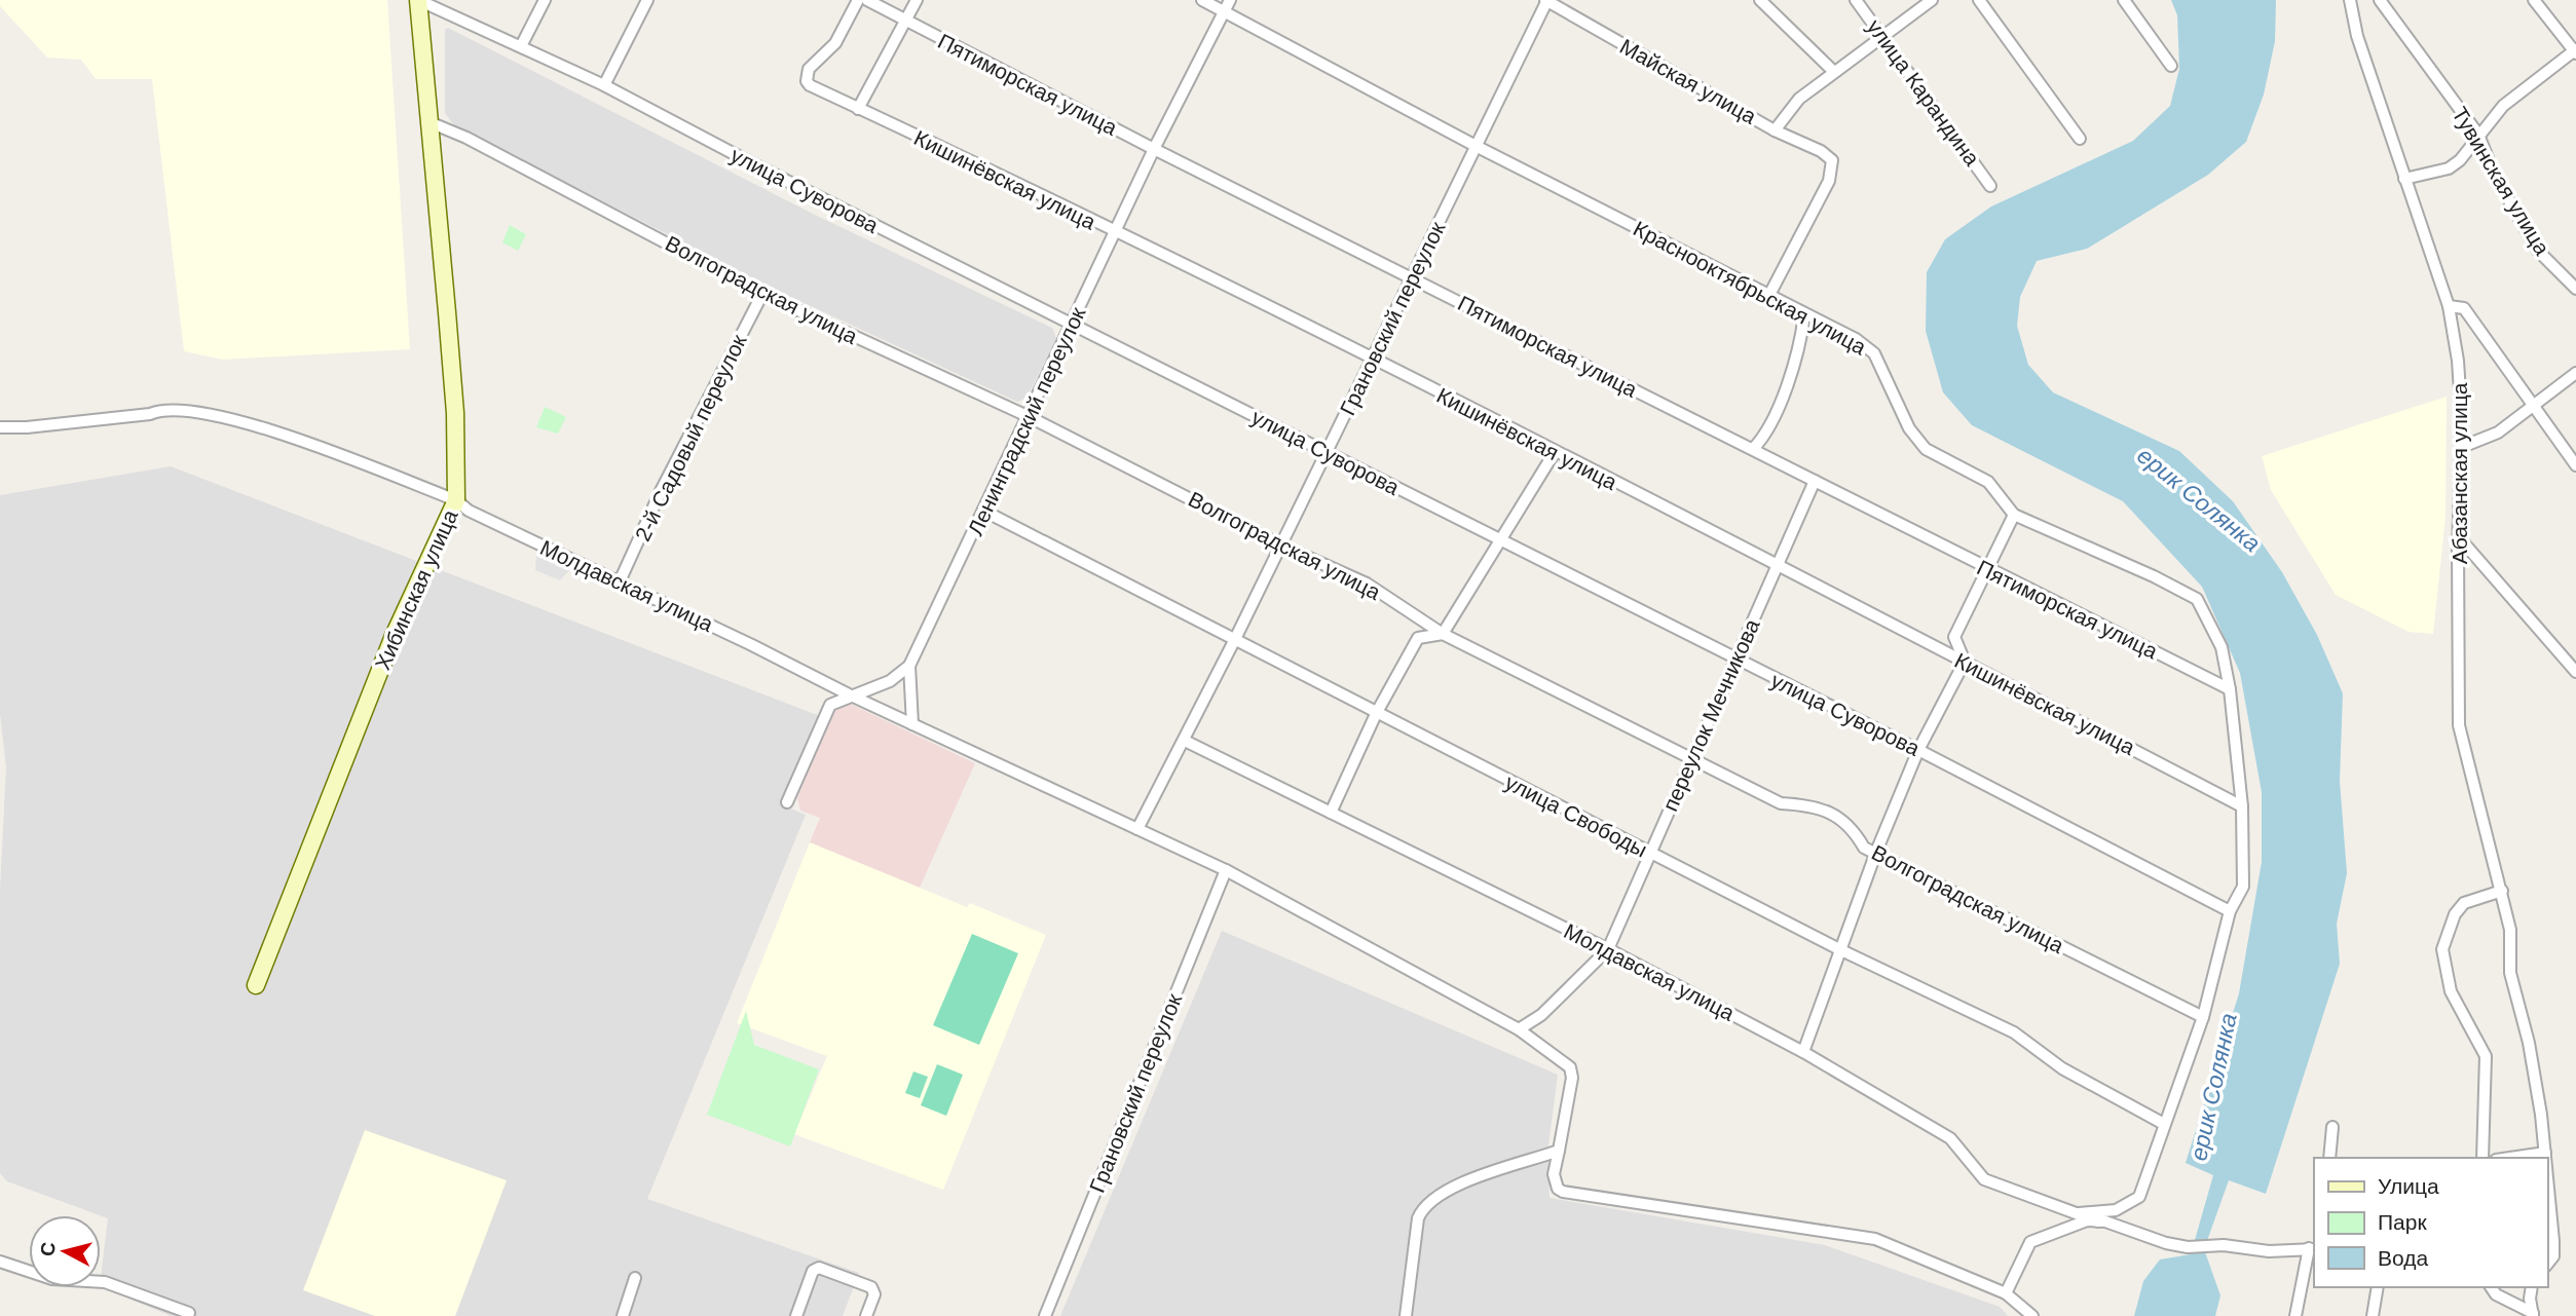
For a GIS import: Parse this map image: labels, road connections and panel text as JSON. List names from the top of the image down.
{
  "streets": {
    "street": [
      "Майская улица",
      "Пятиморская улица",
      "улица Карандина",
      "Кишинёвская улица",
      "Тувинская улица",
      "улица Суворова",
      "Краснооктябрьская улица",
      "Волгоградская улица",
      "Грановский переулок",
      "Ленинградский переулок",
      "2-й Садовый переулок",
      "Абазанская улица",
      "Молдавская улица",
      "Хибинская улица",
      "переулок Мечникова",
      "улица Свободы"
    ]
  },
  "crossings": [
    ["Майская улица", "Краснооктябрьская улица"],
    ["Майская улица", "Грановский переулок"],
    ["Пятиморская улица", "Краснооктябрьская улица"],
    ["Пятиморская улица", "Грановский переулок"],
    ["Пятиморская улица", "Ленинградский переулок"],
    ["Пятиморская улица", "переулок Мечникова"],
    ["Кишинёвская улица", "Краснооктябрьская улица"],
    ["Кишинёвская улица", "Грановский переулок"],
    ["Кишинёвская улица", "Ленинградский переулок"],
    ["Кишинёвская улица", "переулок Мечникова"],
    ["улица Суворова", "Краснооктябрьская улица"],
    ["улица Суворова", "Грановский переулок"],
    ["улица Суворова", "Ленинградский переулок"],
    ["улица Суворова", "Хибинская улица"],
    ["улица Суворова", "переулок Мечникова"],
    ["Краснооктябрьская улица", "Волгоградская улица"],
    ["Краснооктябрьская улица", "Грановский переулок"],
    ["Краснооктябрьская улица", "Ленинградский переулок"],
    ["Краснооктябрьская улица", "Молдавская улица"],
    ["Краснооктябрьская улица", "улица Свободы"],
    ["Волгоградская улица", "Грановский переулок"],
    ["Волгоградская улица", "Ленинградский переулок"],
    ["Волгоградская улица", "2-й Садовый переулок"],
    ["Волгоградская улица", "Хибинская улица"],
    ["Волгоградская улица", "переулок Мечникова"],
    ["Грановский переулок", "Молдавская улица"],
    ["Грановский переулок", "улица Свободы"],
    ["Ленинградский переулок", "улица Свободы"],
    ["2-й Садовый переулок", "Молдавская улица"],
    ["Молдавская улица", "Хибинская улица"],
    ["Молдавская улица", "переулок Мечникова"],
    ["переулок Мечникова", "улица Свободы"]
  ],
  "water": ["ерик Солянка"],
  "legend": ["Улица", "Парк", "Вода"],
  "north": "left"
}
